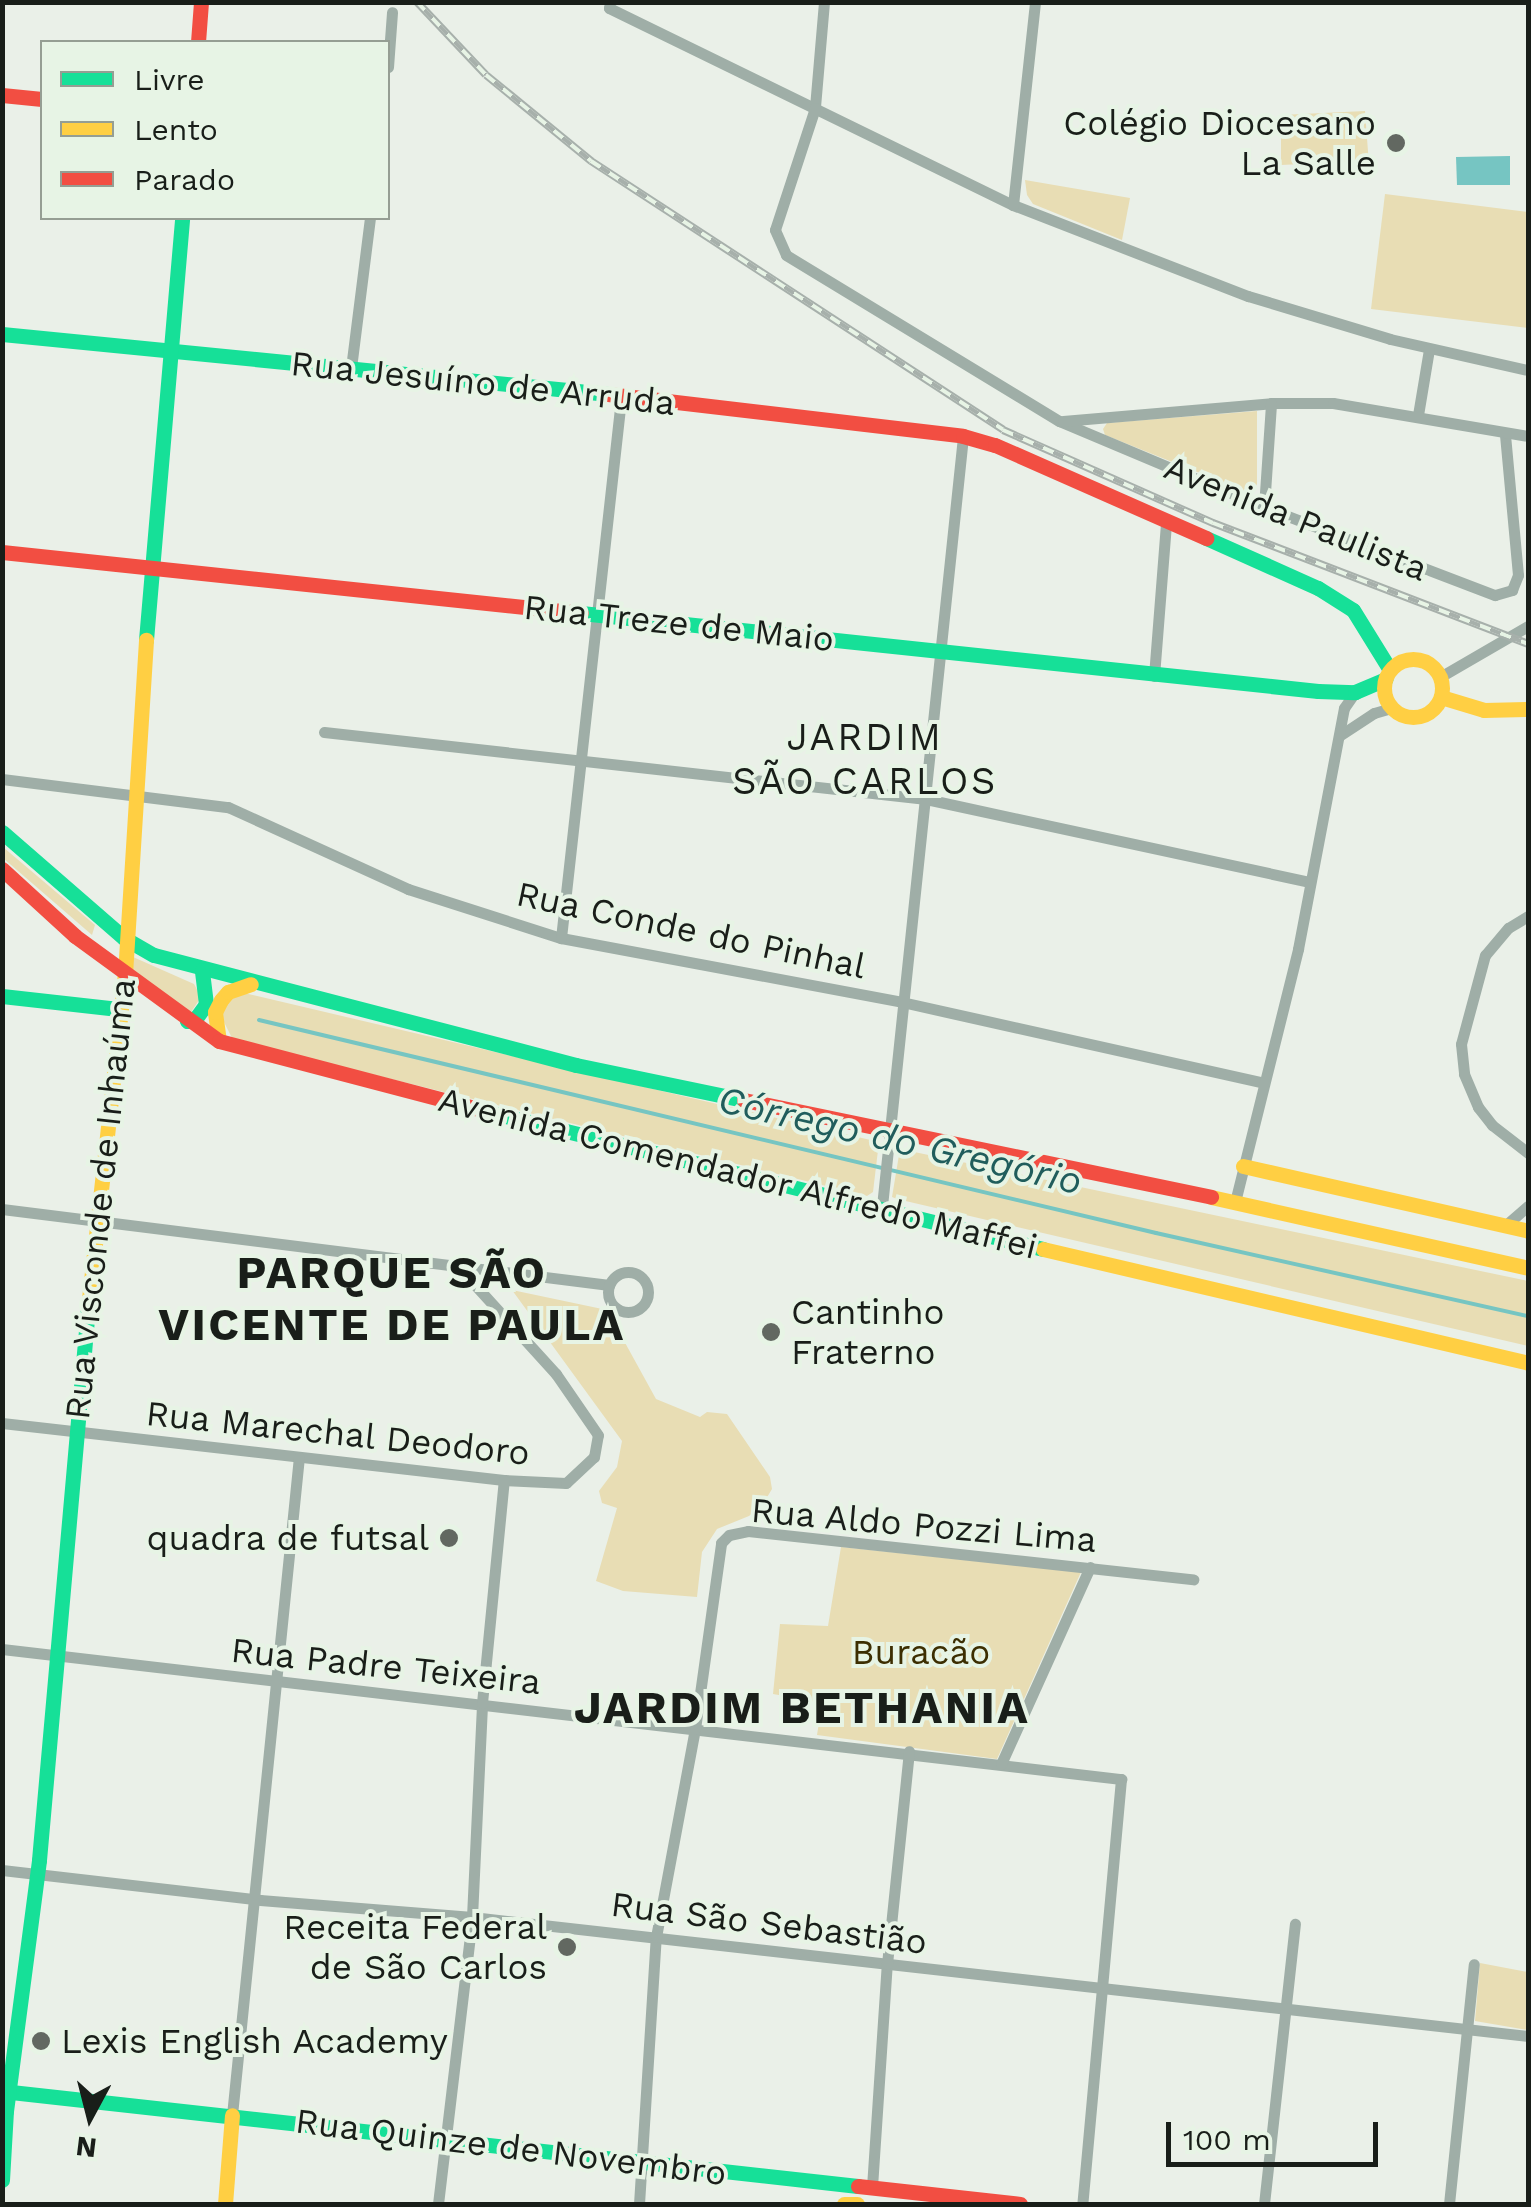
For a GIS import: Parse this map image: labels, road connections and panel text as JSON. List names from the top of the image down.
{
  "streets": {
    "street": [
      "Rua Jesuíno de Arruda",
      "Avenida Paulista",
      "Rua Treze de Maio",
      "Rua Conde do Pinhal",
      "Avenida Comendador Alfredo Maffei",
      "Rua Visconde de Inhaúma",
      "Rua Marechal Deodoro",
      "Rua Aldo Pozzi Lima",
      "Rua Padre Teixeira",
      "Rua São Sebastião",
      "Rua Quinze de Novembro"
    ]
  },
  "crossings": [
    ["Rua Jesuíno de Arruda", "Avenida Paulista"],
    ["Rua Jesuíno de Arruda", "Rua Visconde de Inhaúma"],
    ["Avenida Paulista", "Rua Treze de Maio"],
    ["Rua Treze de Maio", "Rua Visconde de Inhaúma"],
    ["Rua Conde do Pinhal", "Rua Visconde de Inhaúma"],
    ["Avenida Comendador Alfredo Maffei", "Rua Visconde de Inhaúma"],
    ["Rua Visconde de Inhaúma", "Rua Marechal Deodoro"],
    ["Rua Visconde de Inhaúma", "Rua Padre Teixeira"],
    ["Rua Visconde de Inhaúma", "Rua São Sebastião"],
    ["Rua Visconde de Inhaúma", "Rua Quinze de Novembro"],
    ["Rua Aldo Pozzi Lima", "Rua Padre Teixeira"],
    ["Rua Padre Teixeira", "Rua São Sebastião"]
  ],
  "districts": ["JARDIM SÃO CARLOS", "PARQUE SÃO VICENTE DE PAULA", "JARDIM BETHANIA"],
  "water": ["Córrego do Gregório"],
  "parks": ["Buracão"],
  "places": [
    "Colégio Diocesano La Salle",
    "Cantinho Fraterno",
    "quadra de futsal",
    "Receita Federal de São Carlos",
    "Lexis English Academy"
  ],
  "legend": ["Livre", "Lento", "Parado"],
  "scale_bar": "100 m",
  "north": "bottom"
}
